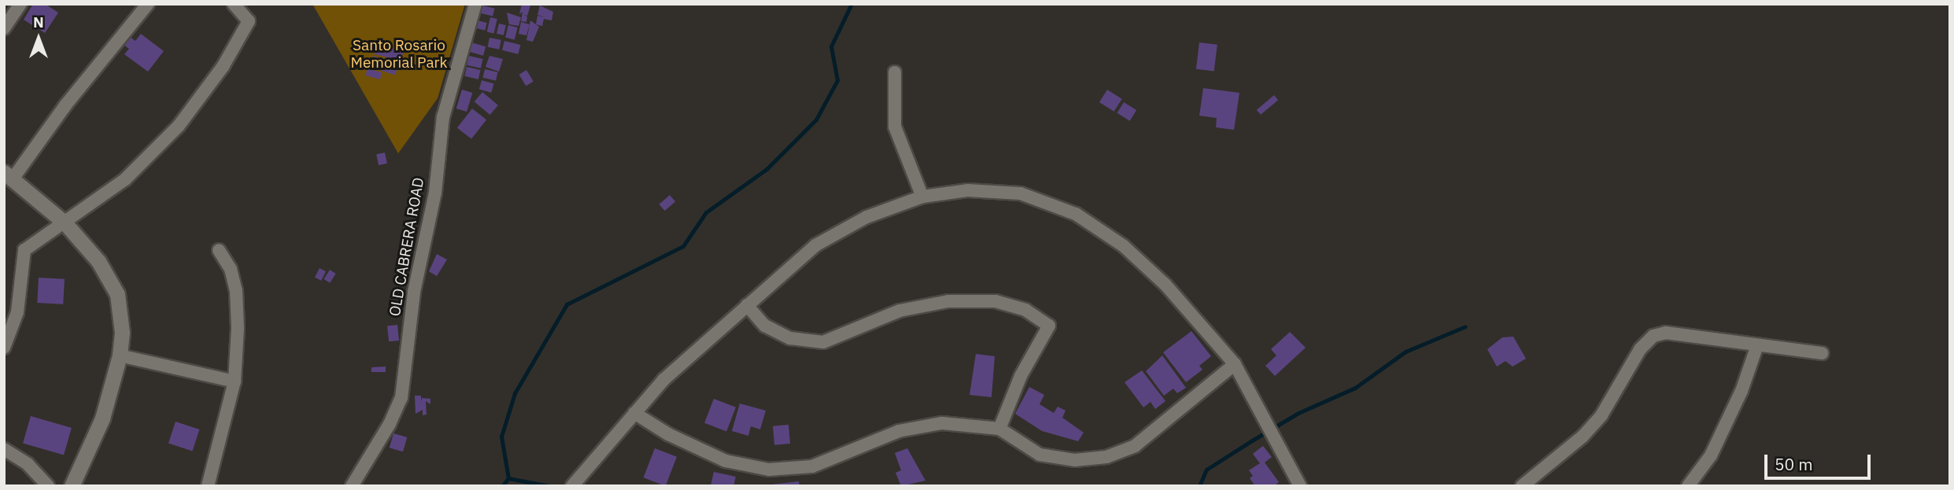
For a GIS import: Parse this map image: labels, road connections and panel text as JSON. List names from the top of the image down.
{
  "streets": {
    "street": ["OLD CABRERA ROAD"]
  },
  "parks": ["Santo Rosario Memorial Park"],
  "scale_bar": "50 m",
  "north": "top"
}
